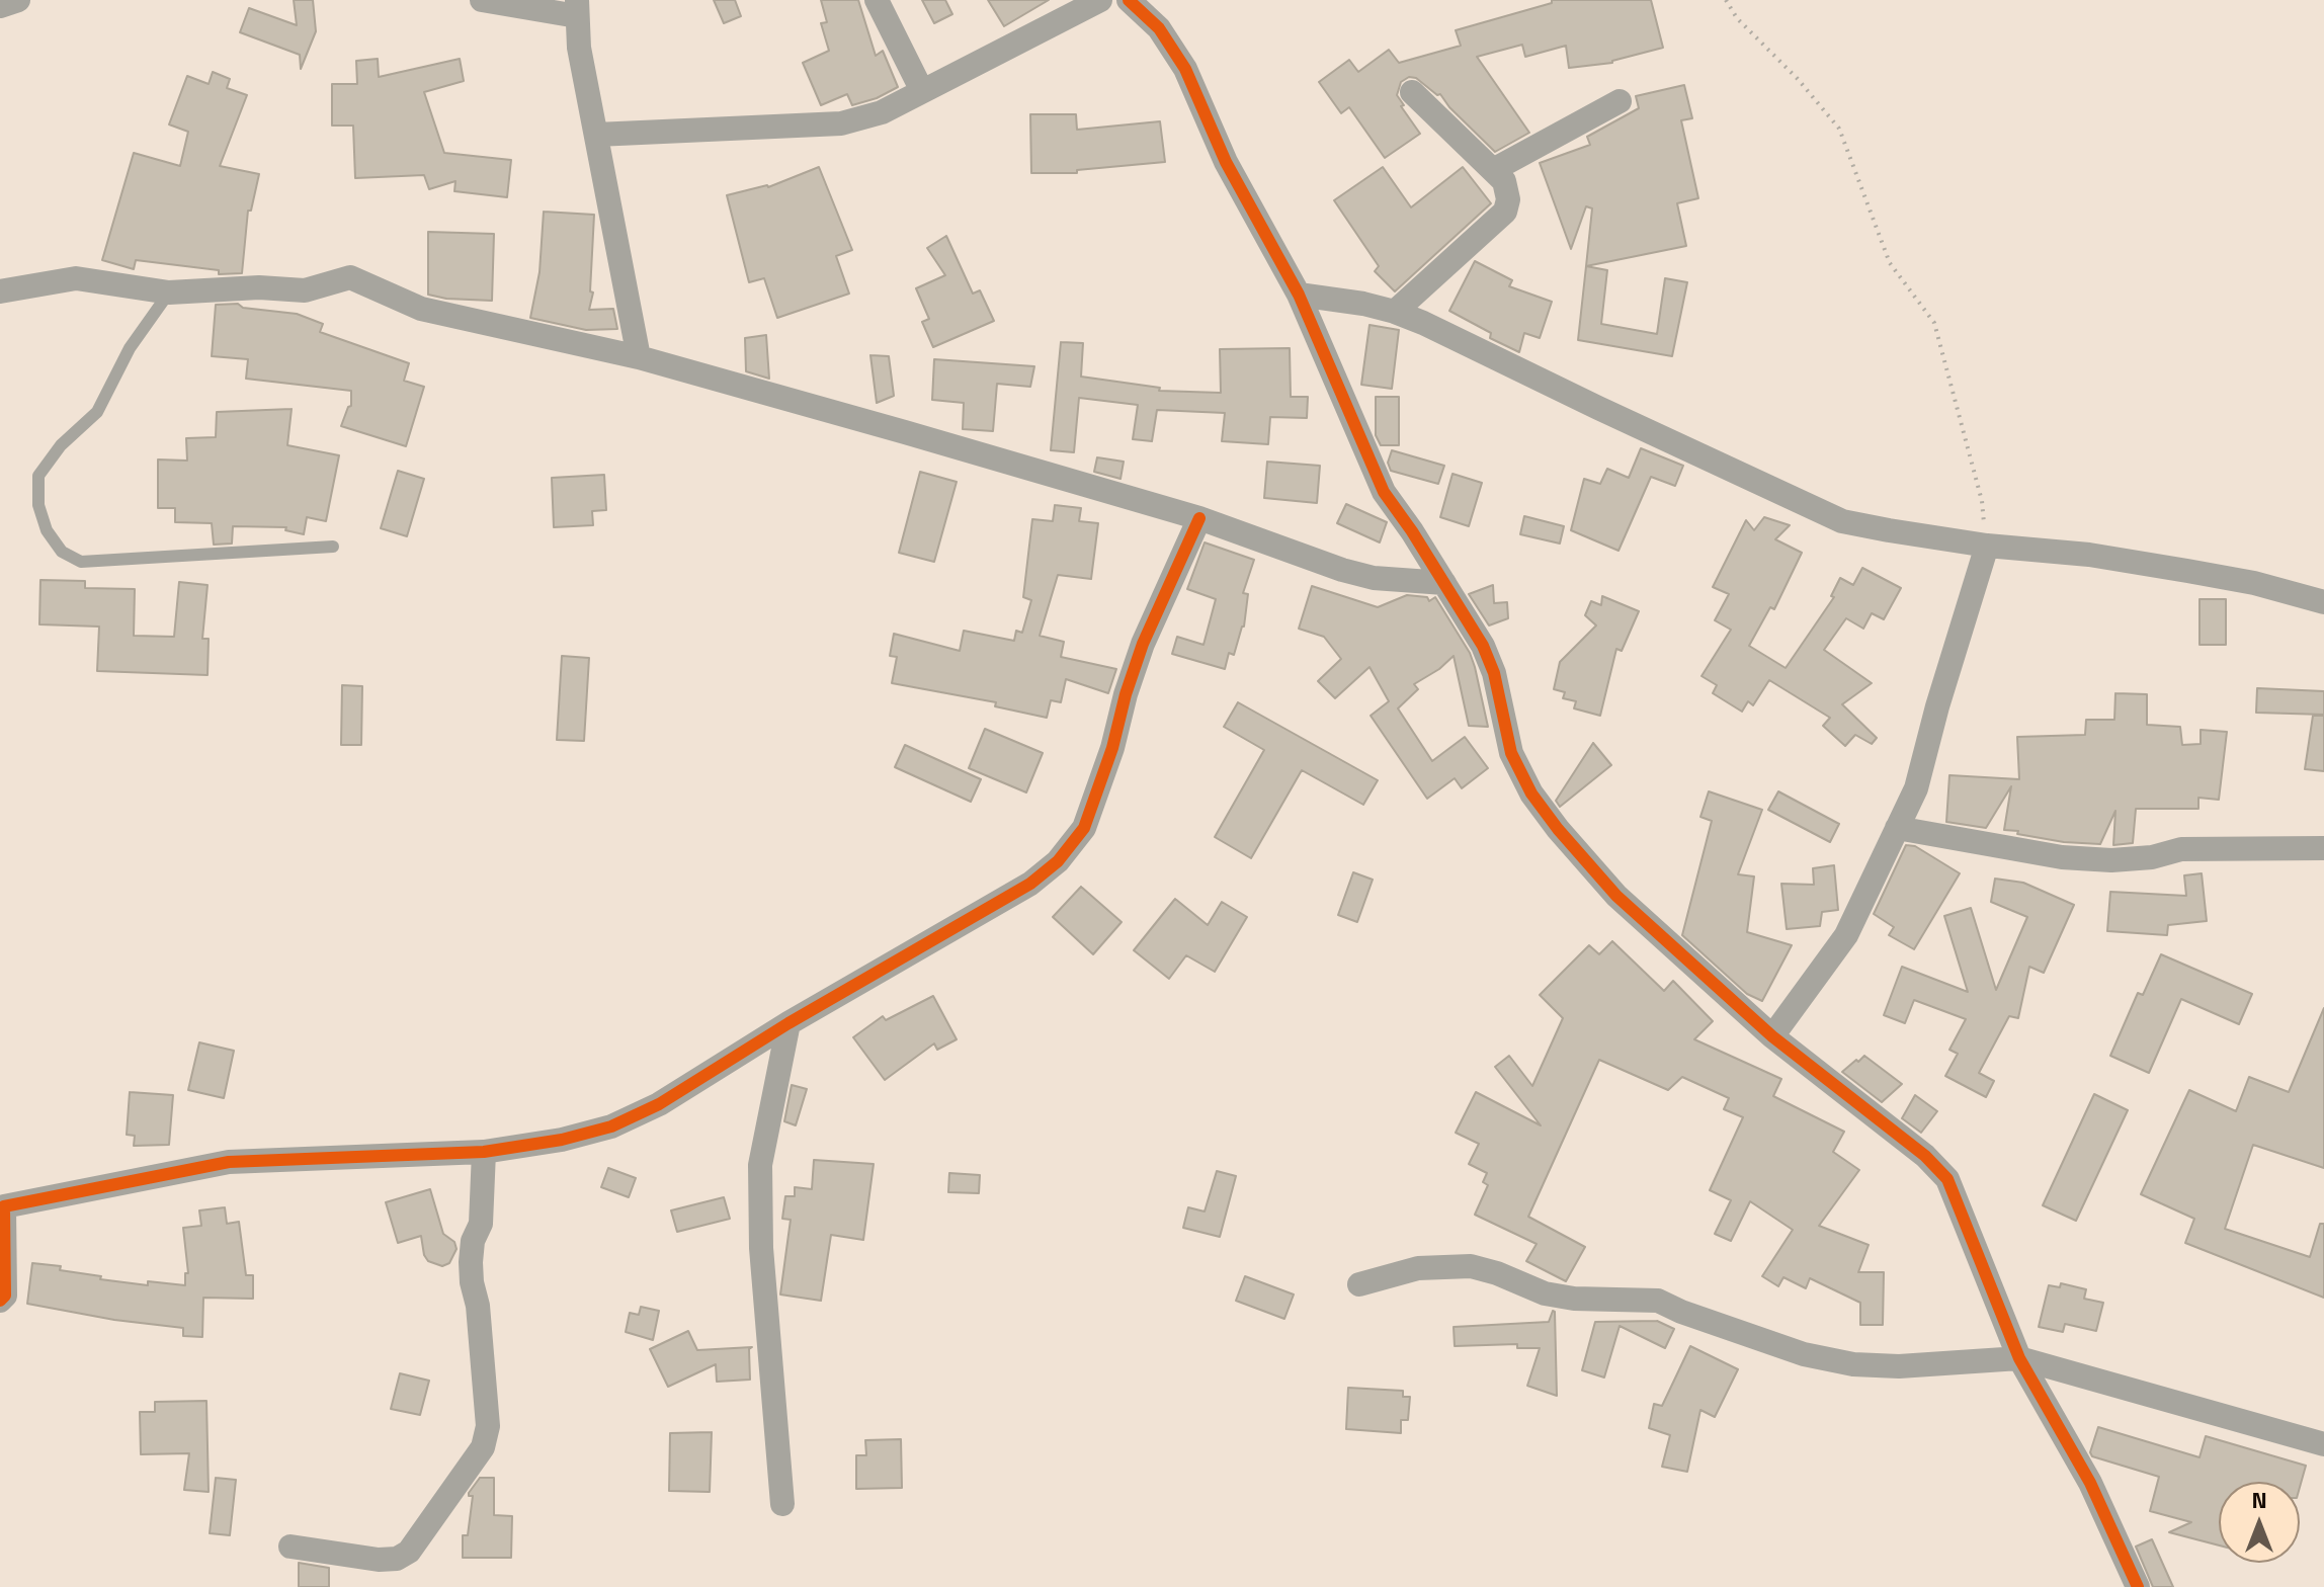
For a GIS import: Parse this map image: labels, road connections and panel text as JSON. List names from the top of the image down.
{
  "north": "top"
}
